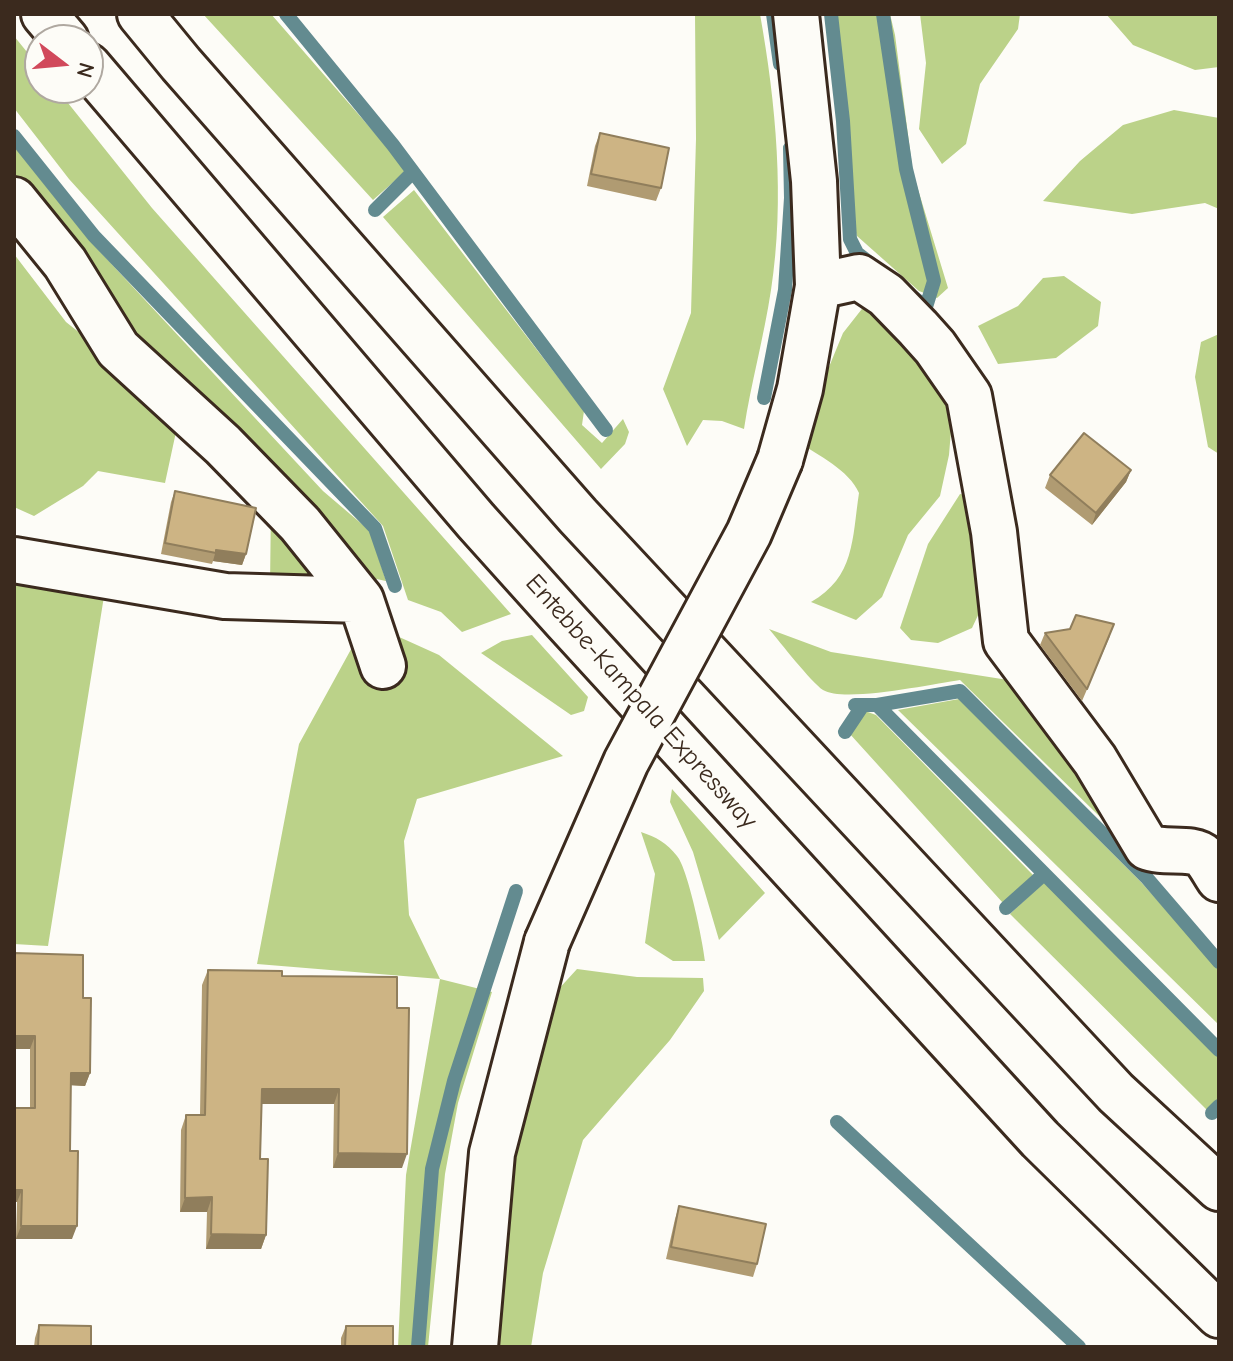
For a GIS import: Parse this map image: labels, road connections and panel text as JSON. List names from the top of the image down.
{
  "streets": {
    "main road": ["Entebbe-Kampala Expressway"]
  },
  "north": "right"
}
